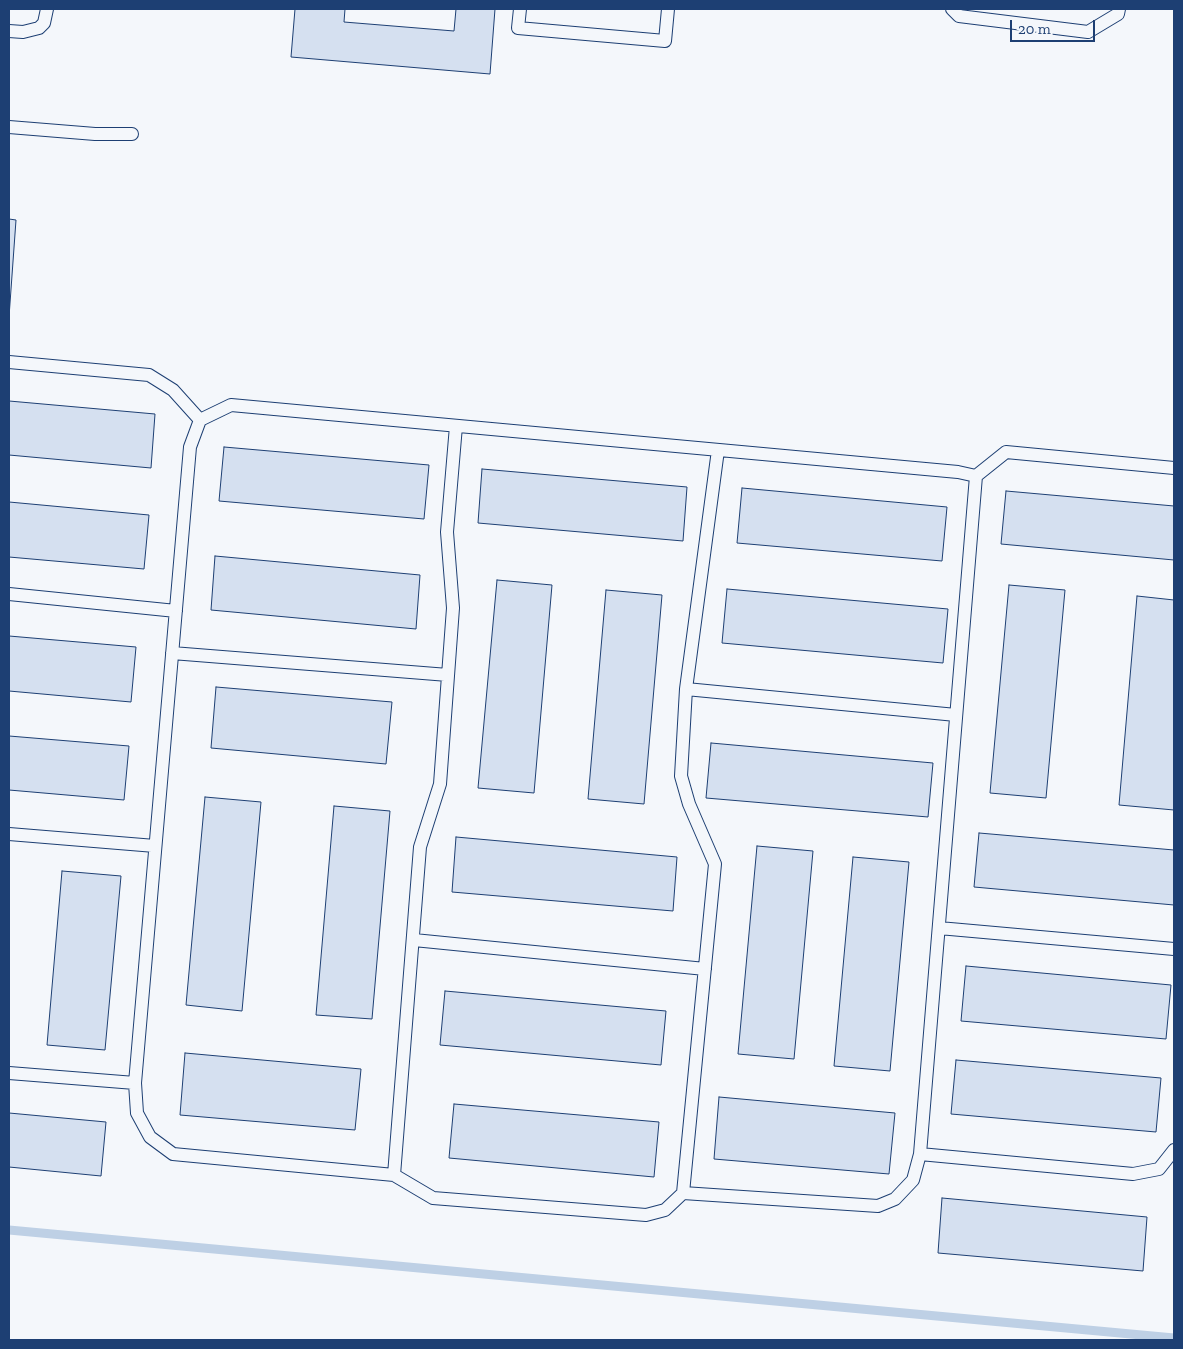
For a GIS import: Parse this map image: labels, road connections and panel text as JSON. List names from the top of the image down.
{
  "scale_bar": "20 m"
}
